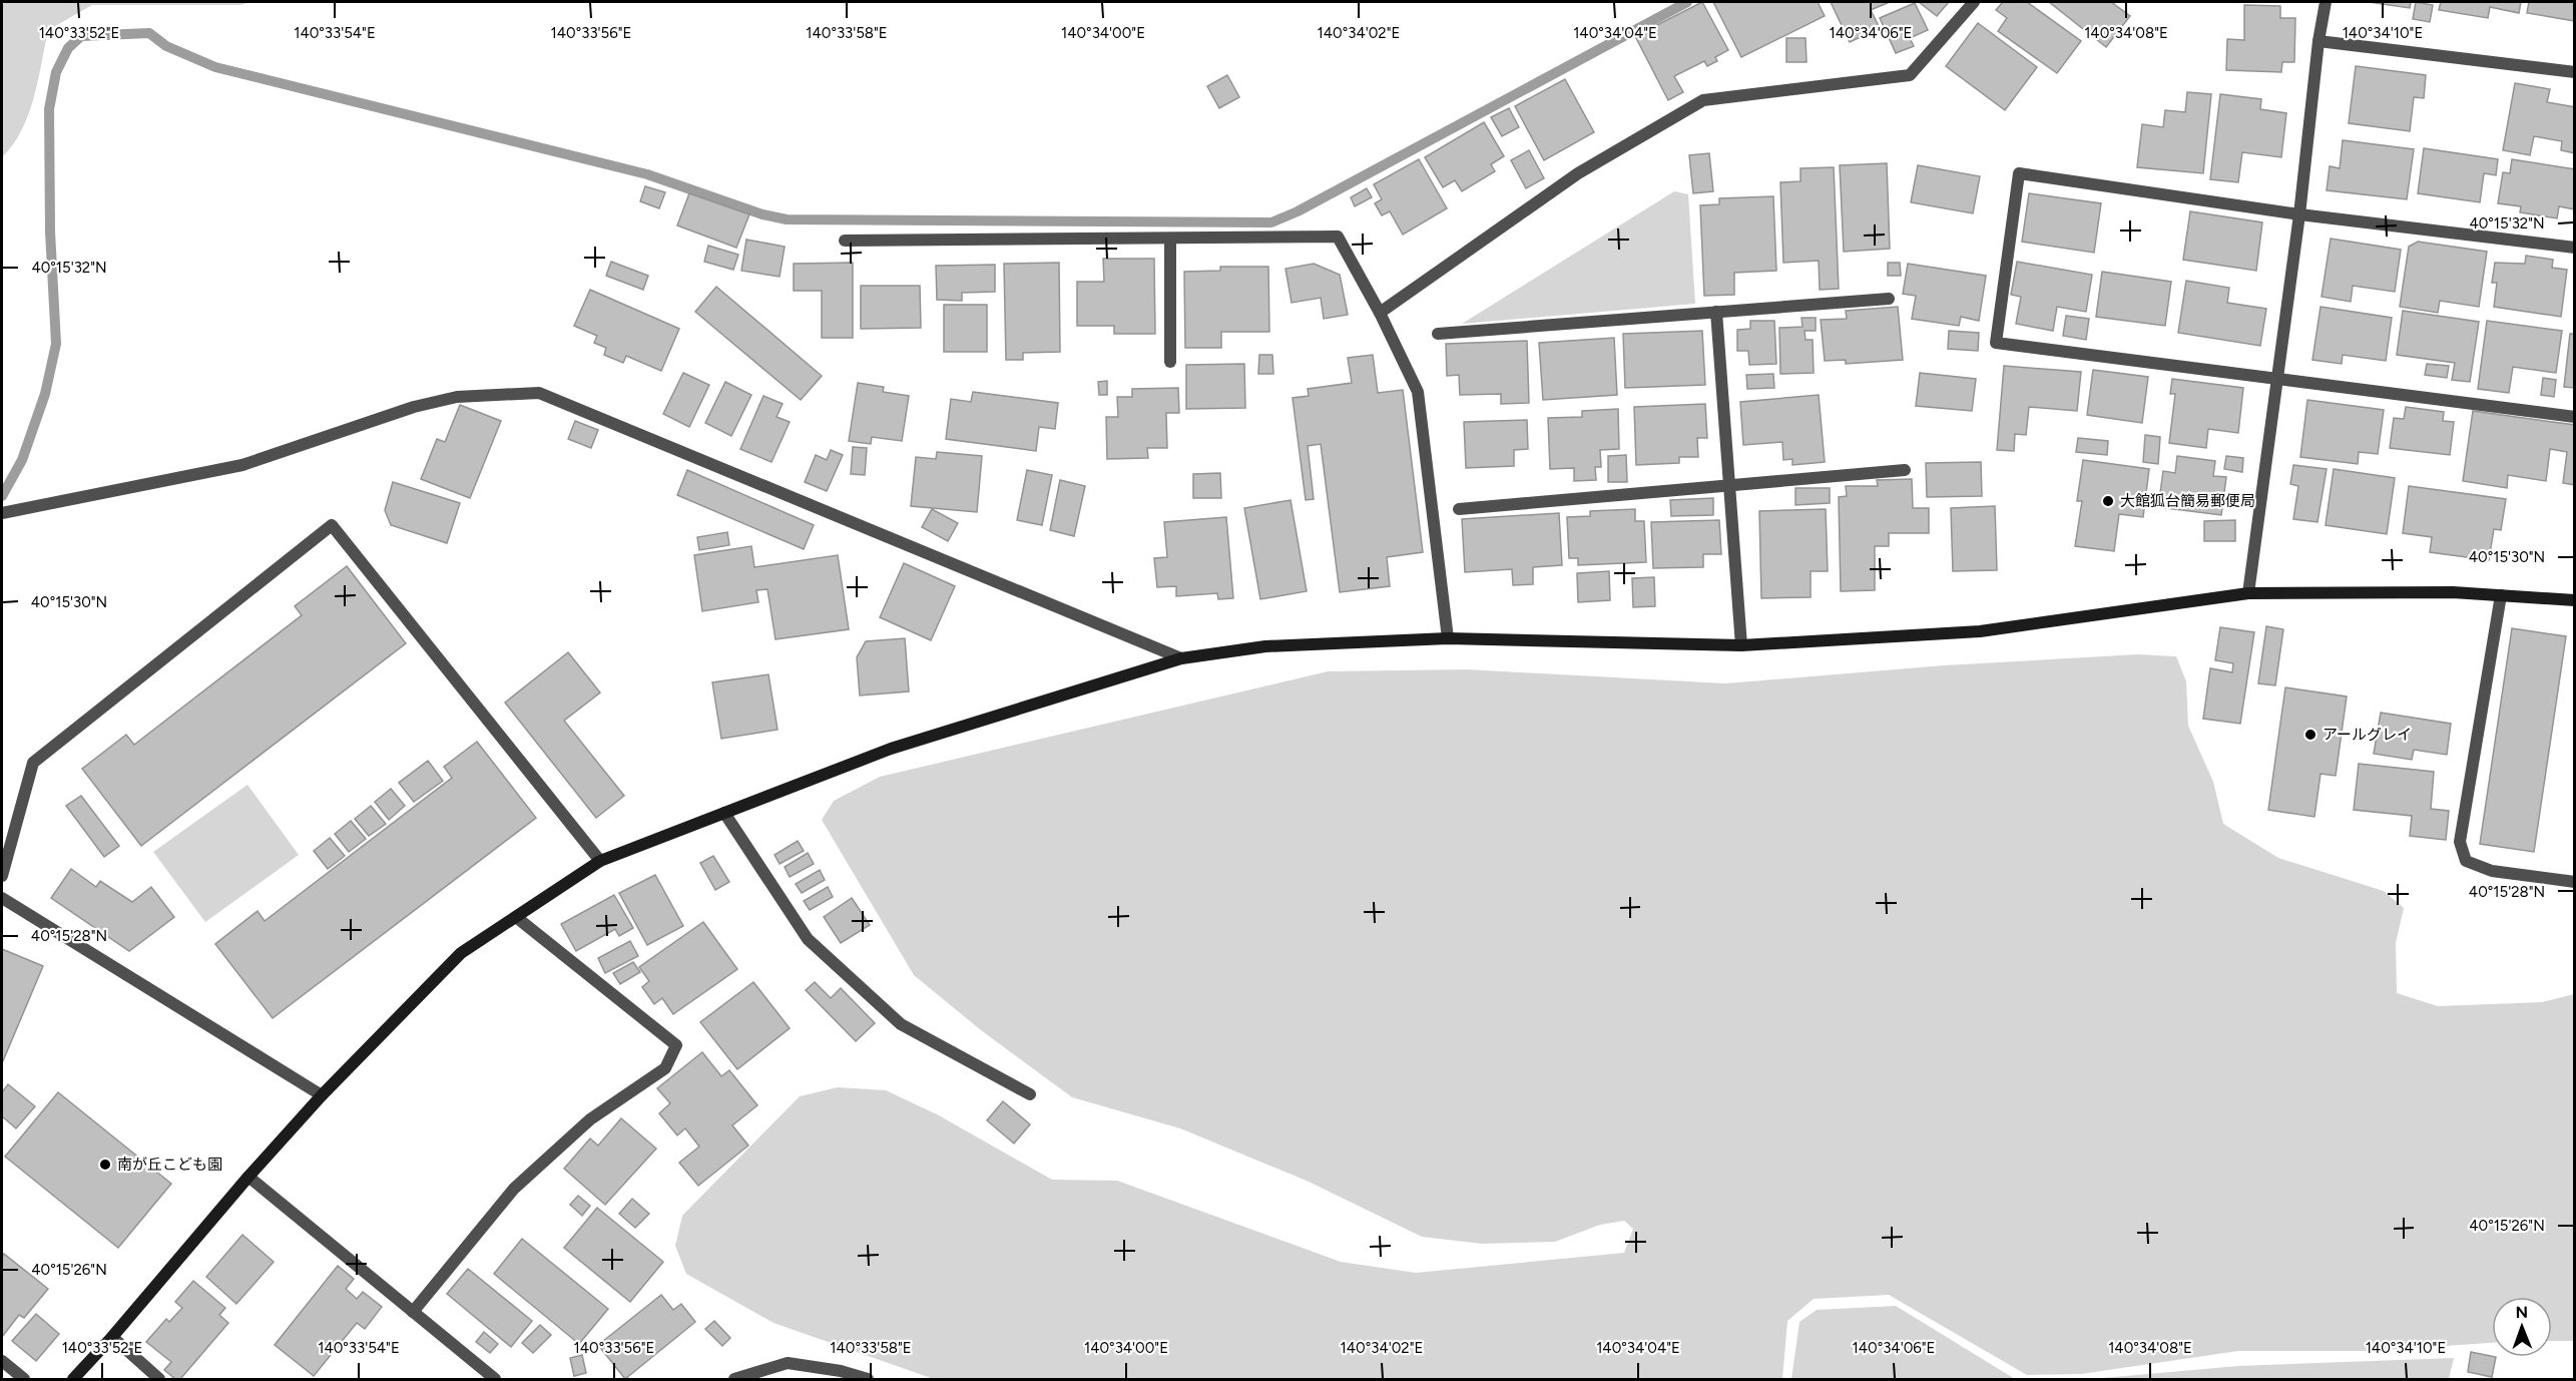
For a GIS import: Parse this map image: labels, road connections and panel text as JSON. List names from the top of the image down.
{
  "places": ["大館狐台簡易郵便局", "アールグレイ", "南が丘こども園"],
  "north": "top",
  "coordinates": [
    "140°33'52\"E",
    "140°33'54\"E",
    "140°33'56\"E",
    "140°33'58\"E",
    "140°34'00\"E",
    "140°34'02\"E",
    "140°34'04\"E",
    "140°34'06\"E",
    "140°34'08\"E",
    "140°34'10\"E",
    "40°15'32\"N",
    "40°15'30\"N",
    "40°15'28\"N",
    "40°15'26\"N"
  ]
}
